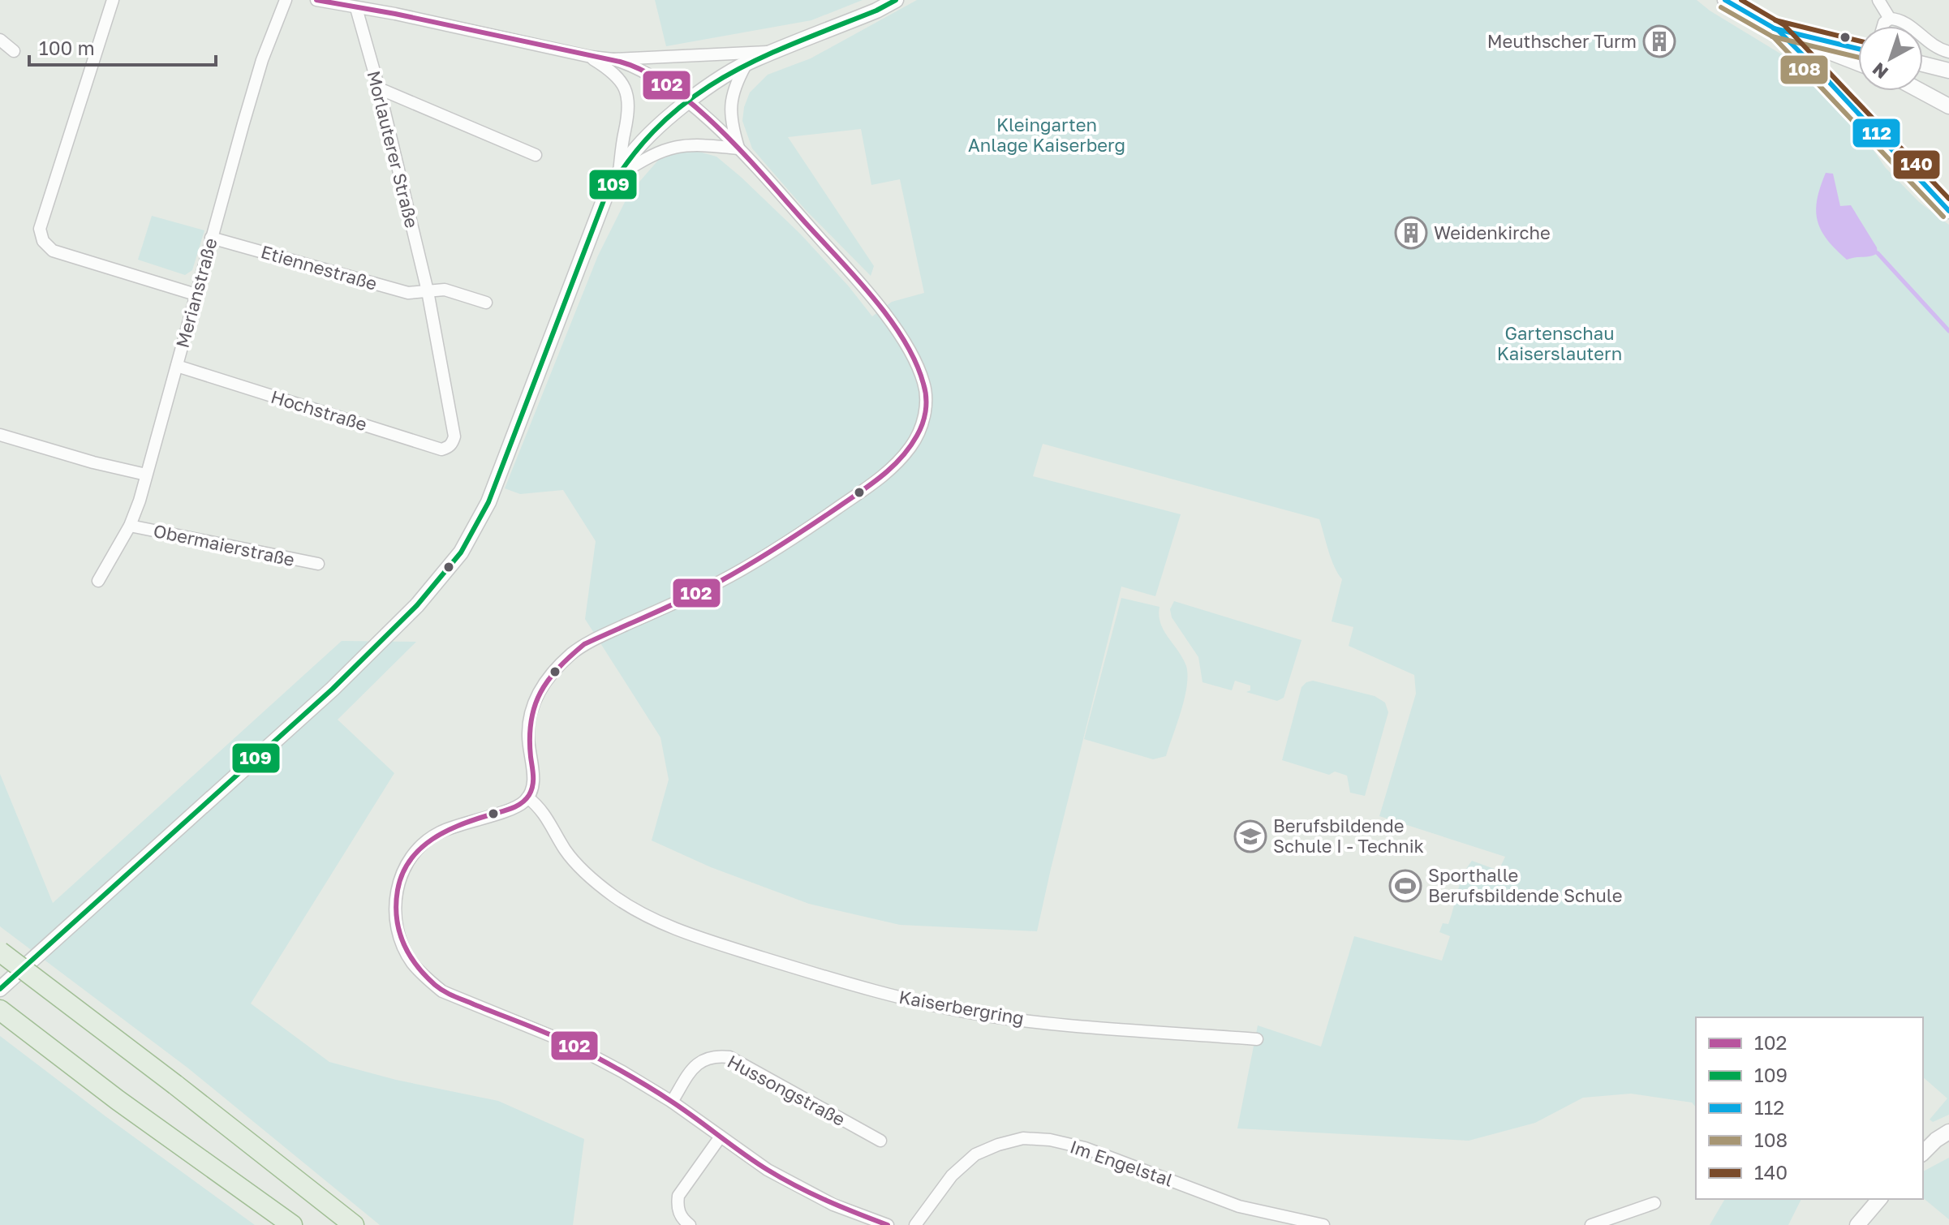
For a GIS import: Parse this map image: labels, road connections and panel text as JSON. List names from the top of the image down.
{
  "streets": {
    "street": [
      "Morlauterer Straße",
      "Etiennestraße",
      "Merianstraße",
      "Hochstraße",
      "Obermaierstraße",
      "Kaiserbergring",
      "Hussongstraße",
      "Im Engelstal"
    ]
  },
  "crossings": [
    ["Morlauterer Straße", "Etiennestraße"],
    ["Morlauterer Straße", "Hochstraße"],
    ["Etiennestraße", "Merianstraße"],
    ["Merianstraße", "Hochstraße"],
    ["Merianstraße", "Obermaierstraße"]
  ],
  "parks": ["Kleingarten Anlage Kaiserberg", "Gartenschau Kaiserslautern"],
  "places": {
    "building": ["Meuthscher Turm", "Weidenkirche"],
    "school or university": ["Berufsbildende Schule I - Technik"],
    "sports": ["Sporthalle Berufsbildende Schule"]
  },
  "lines": [
    "transit line 102",
    "transit line 109",
    "transit line 112",
    "transit line 140",
    "transit line 108"
  ],
  "legend": [
    "102",
    "109",
    "112",
    "108",
    "140"
  ],
  "scale_bar": "100 m",
  "north": "bottom left"
}
